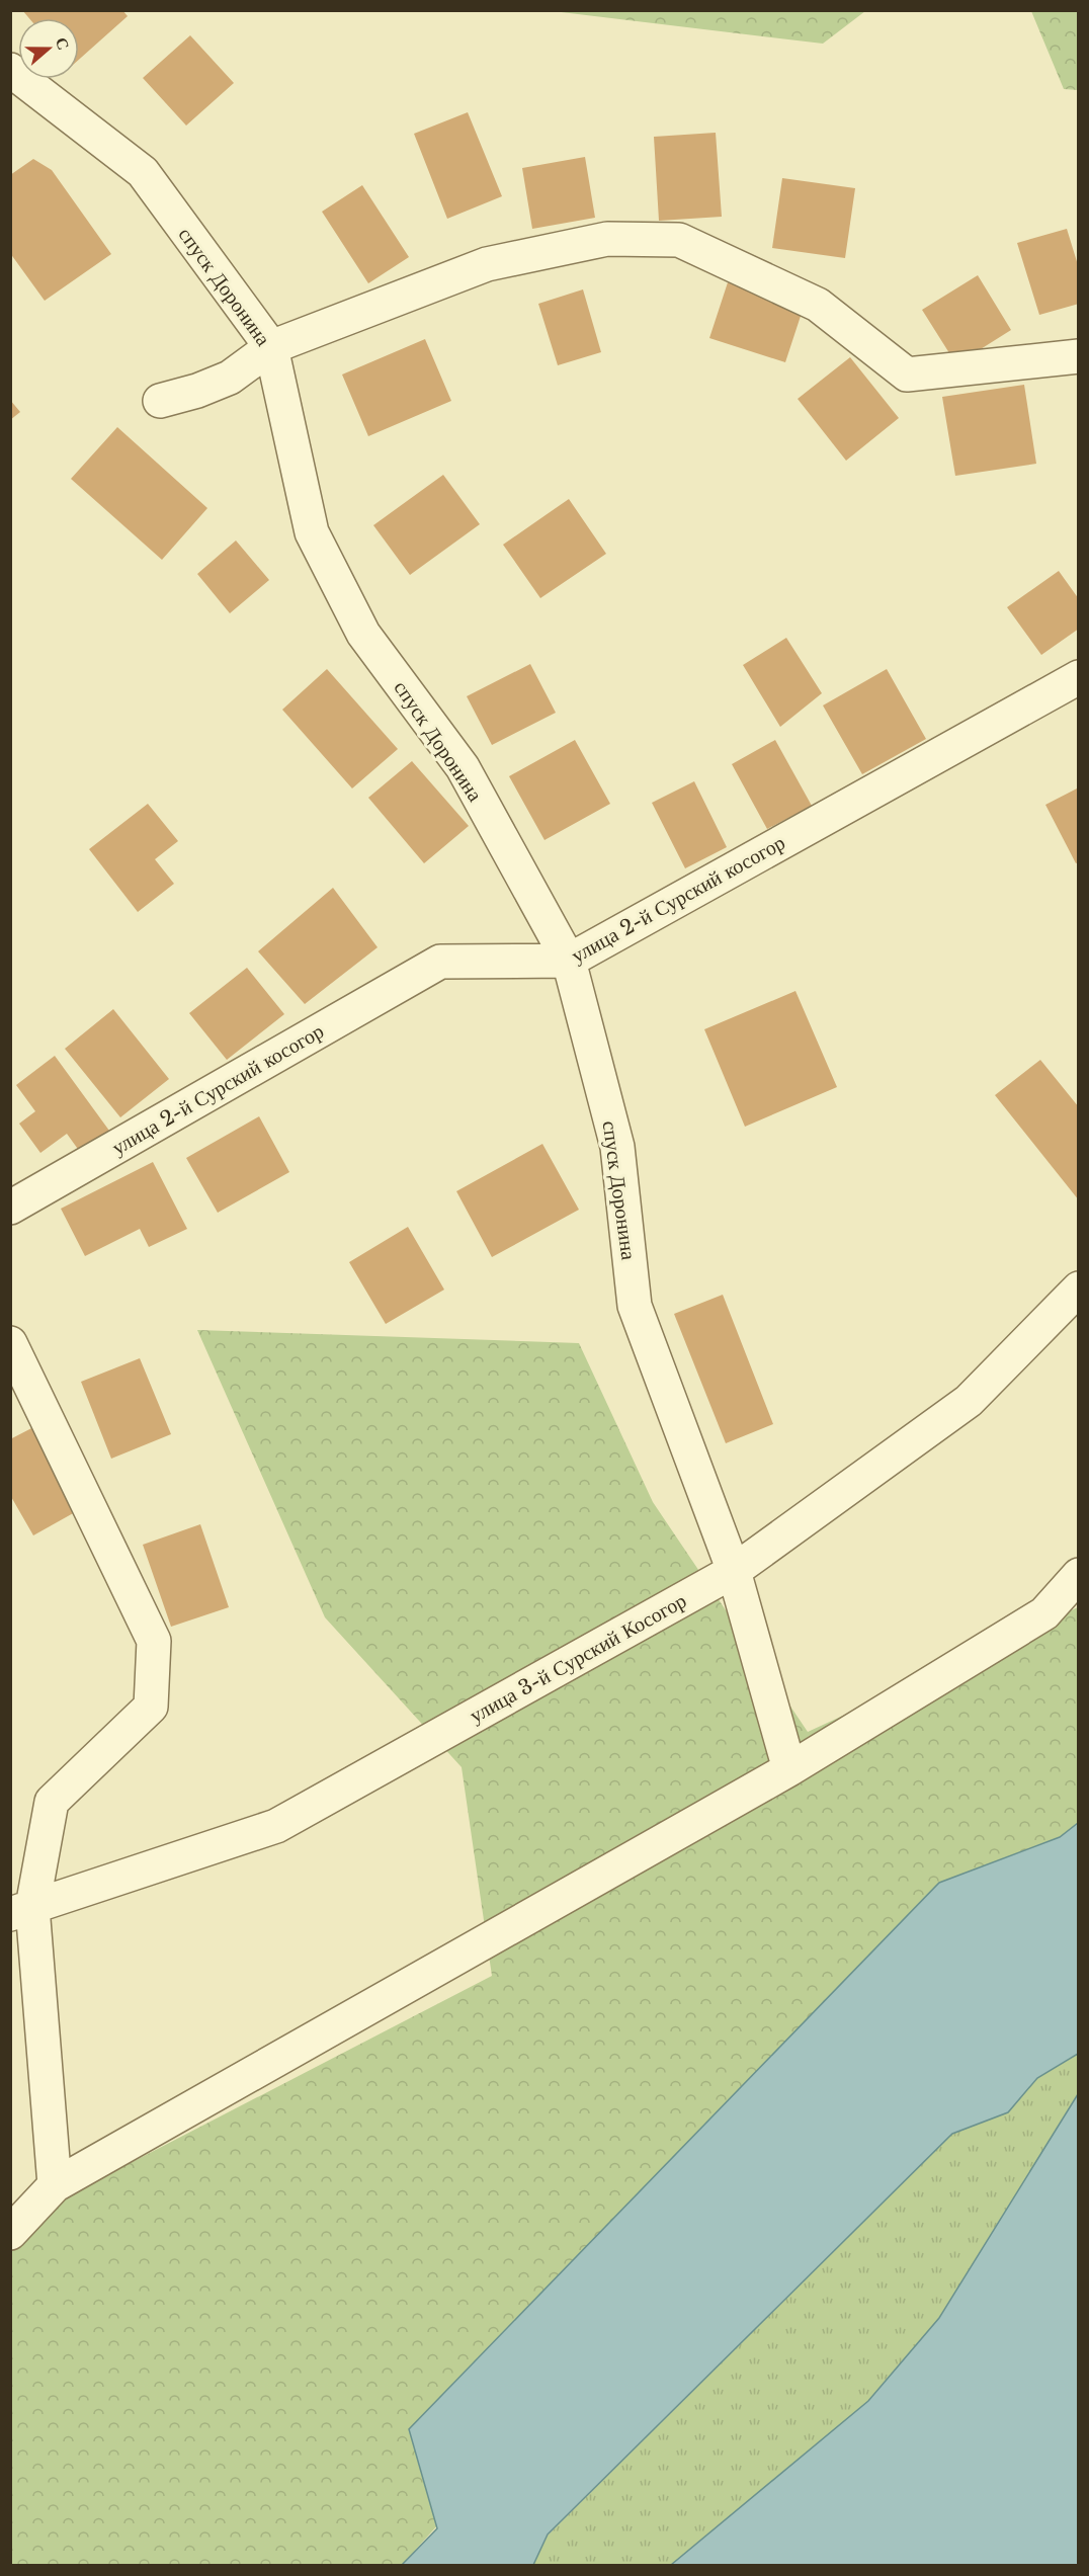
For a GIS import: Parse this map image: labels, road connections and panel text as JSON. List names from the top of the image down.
{
  "streets": {
    "street": ["спуск Доронина", "улица 2-й Сурский косогор", "улица 3-й Сурский Косогор"]
  },
  "crossings": [
    ["спуск Доронина", "улица 2-й Сурский косогор"],
    ["спуск Доронина", "улица 3-й Сурский Косогор"]
  ],
  "north": "right"
}
